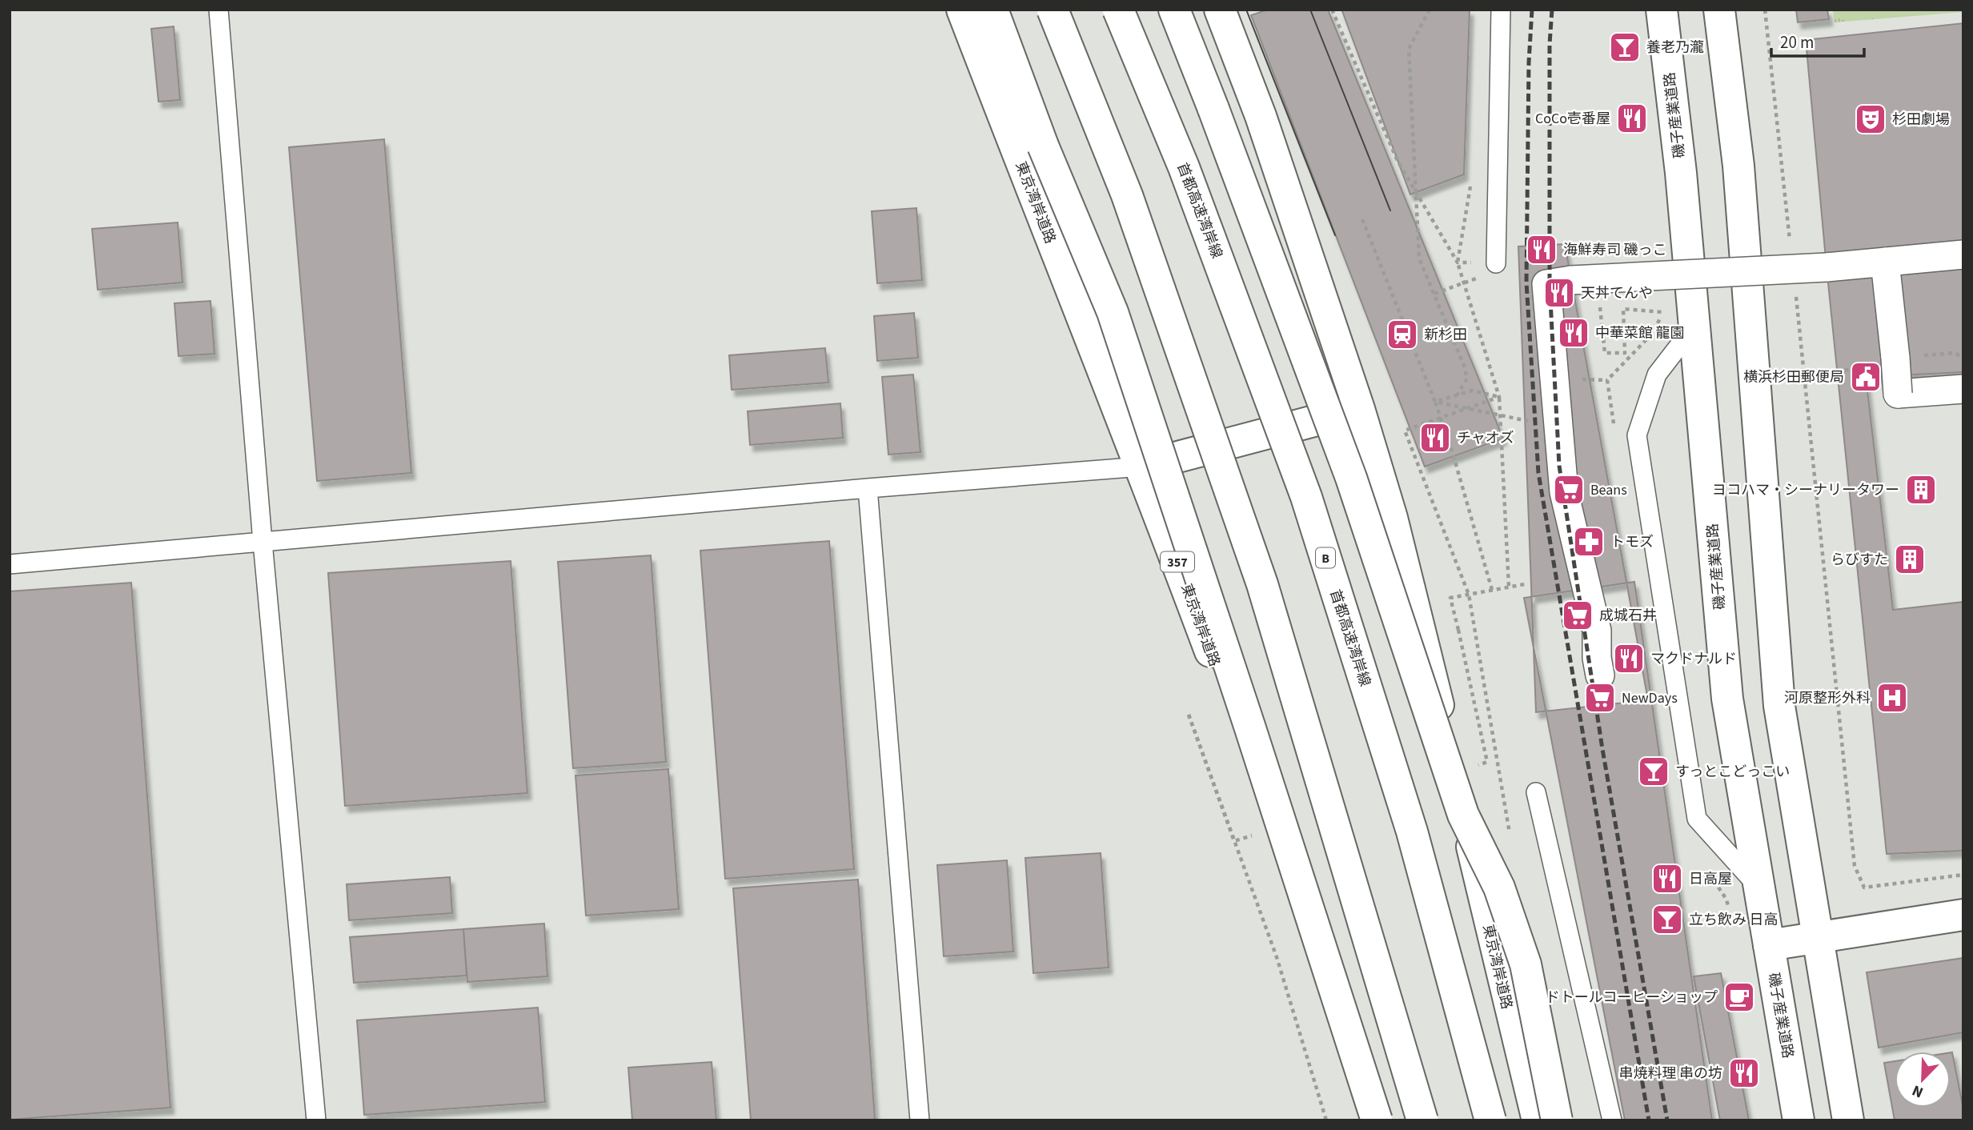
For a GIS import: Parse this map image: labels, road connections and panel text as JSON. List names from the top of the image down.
{
  "streets": {
    "main road": [
      "磯子産業道路",
      "東京湾岸道路",
      "首都高速湾岸線",
      "B",
      "357"
    ]
  },
  "places": {
    "bar": ["養老乃瀧", "すっとこどっこい", "立ち飲み 日高"],
    "restaurant": [
      "CoCo壱番屋",
      "海鮮寿司 磯っこ",
      "天丼てんや",
      "中華菜館 龍園",
      "チャオズ",
      "マクドナルド",
      "日高屋",
      "串焼料理 串の坊"
    ],
    "theatre": ["杉田劇場"],
    "station": ["新杉田"],
    "public building": ["横浜杉田郵便局"],
    "supermarket": ["Beans", "成城石井", "NewDays"],
    "building": ["ヨコハマ・シーナリータワー", "らびすた"],
    "pharmacy": ["トモズ"],
    "hospital": ["河原整形外科"],
    "cafe": ["ドトールコーヒーショップ"]
  },
  "scale_bar": "20 m",
  "north": "bottom left"
}
